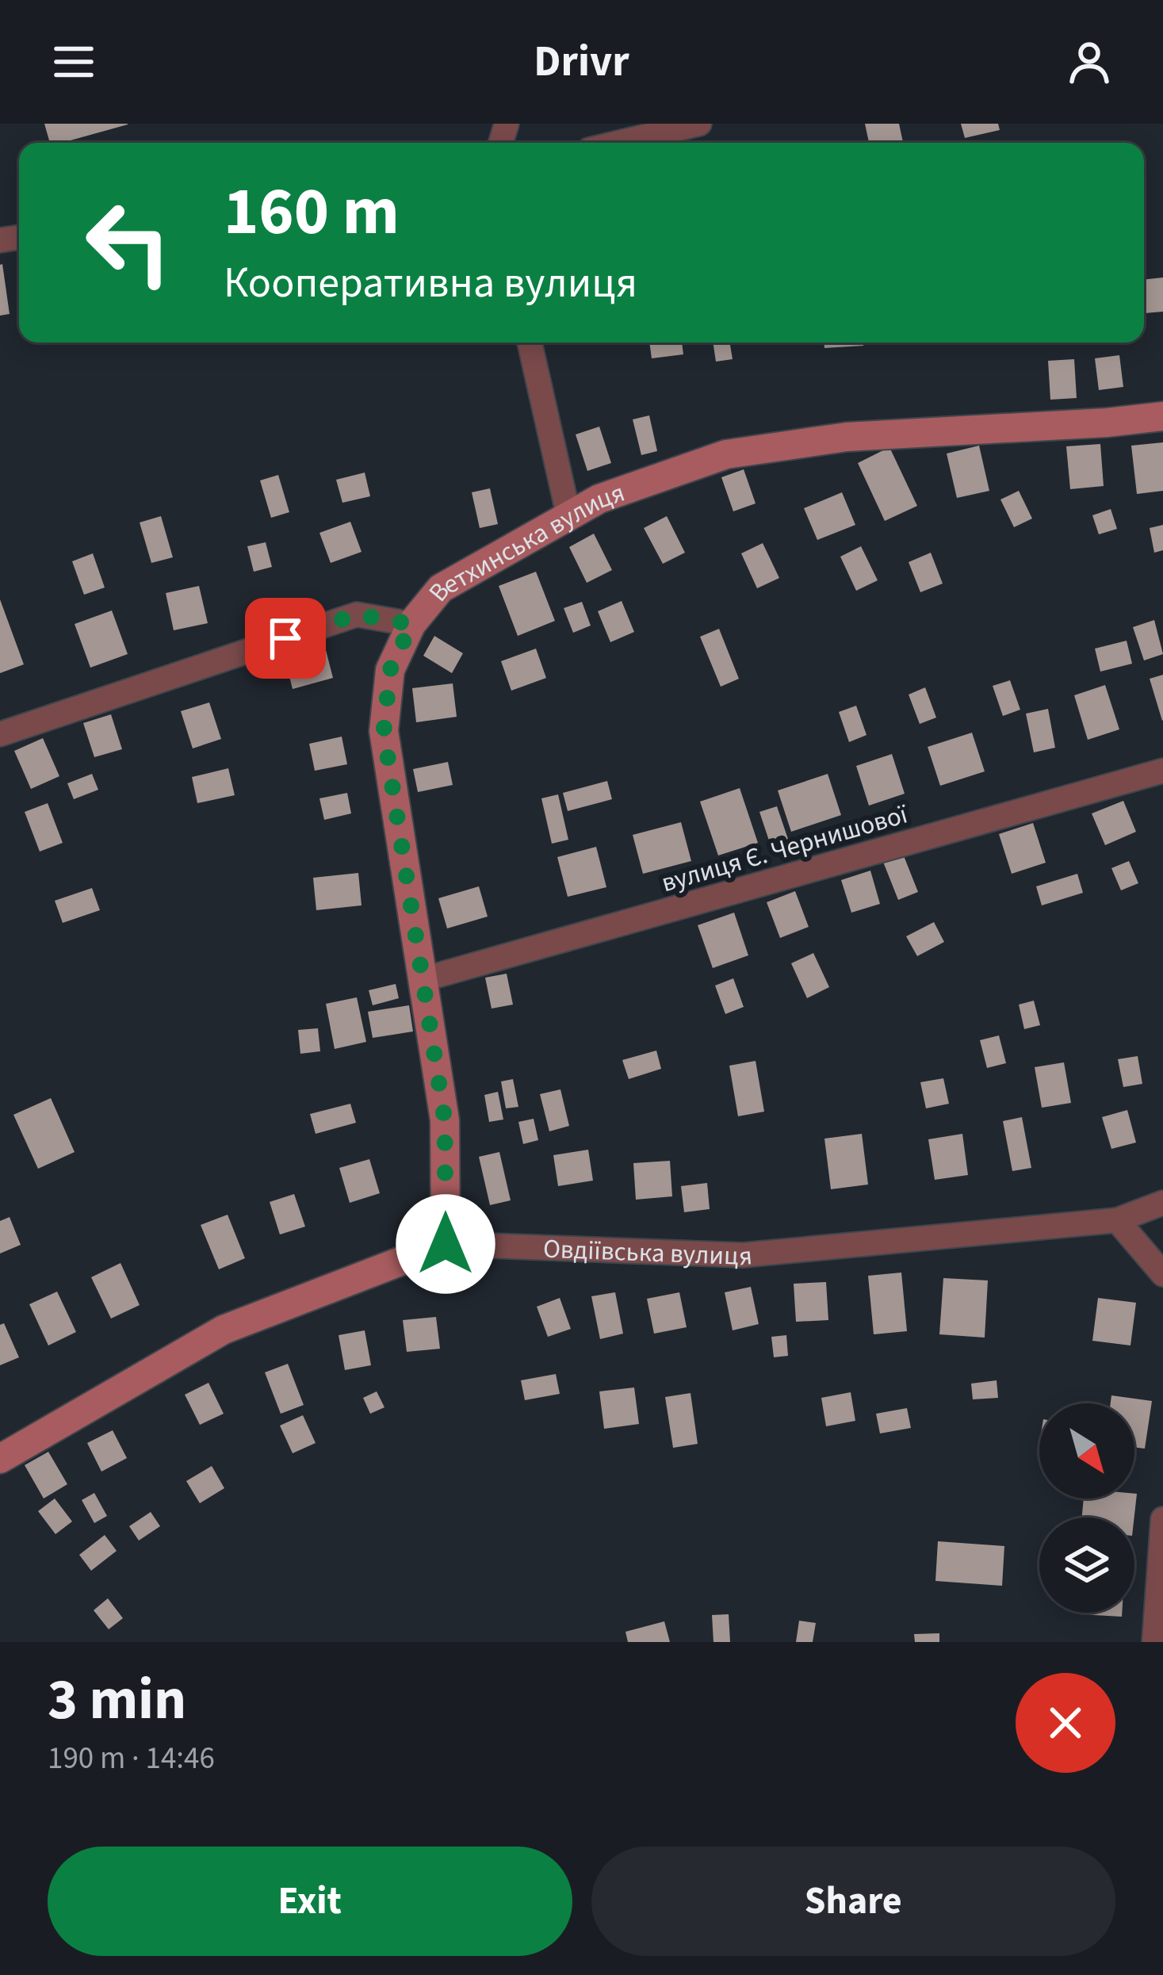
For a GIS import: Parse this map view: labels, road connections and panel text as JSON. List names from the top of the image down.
{
  "streets": {
    "main road": ["Ветхинська вулиця", "Овдіївська вулиця"],
    "street": ["вулиця Є. Чернишової"]
  },
  "crossings": [
    ["Ветхинська вулиця", "вулиця Є. Чернишової"],
    ["Ветхинська вулиця", "Овдіївська вулиця"]
  ],
  "north": "bottom right",
  "page": {
    "header": "Drivr",
    "turn": ["160 m", "Кооперативна вулиця"],
    "heading": ["3 min", "190 m · 14:46"],
    "buttons": ["Exit", "Share"]
  }
}
